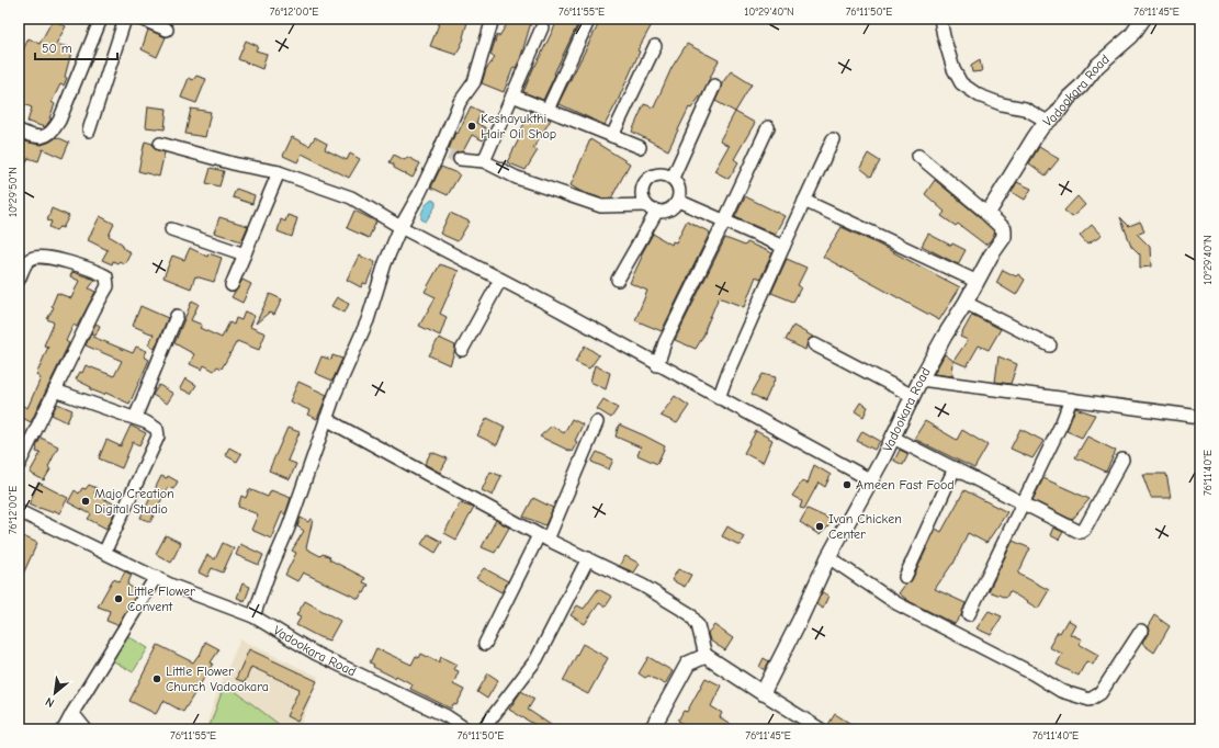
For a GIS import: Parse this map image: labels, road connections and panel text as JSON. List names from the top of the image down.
{
  "streets": {
    "main road": ["Vadookara Road"]
  },
  "places": [
    "Keshayukthi Hair Oil Shop",
    "Ameen Fast Food",
    "Majo Creation Digital Studio",
    "Ivan Chicken Center",
    "Little Flower Convent",
    "Little Flower Church Vadookara"
  ],
  "scale_bar": "50 m",
  "north": "bottom left",
  "coordinates": [
    "76°12'00\"E",
    "76°11'55\"E",
    "10°29'40\"N",
    "76°11'50\"E",
    "76°11'45\"E",
    "10°29'50\"N",
    "76°11'40\"E"
  ]
}
